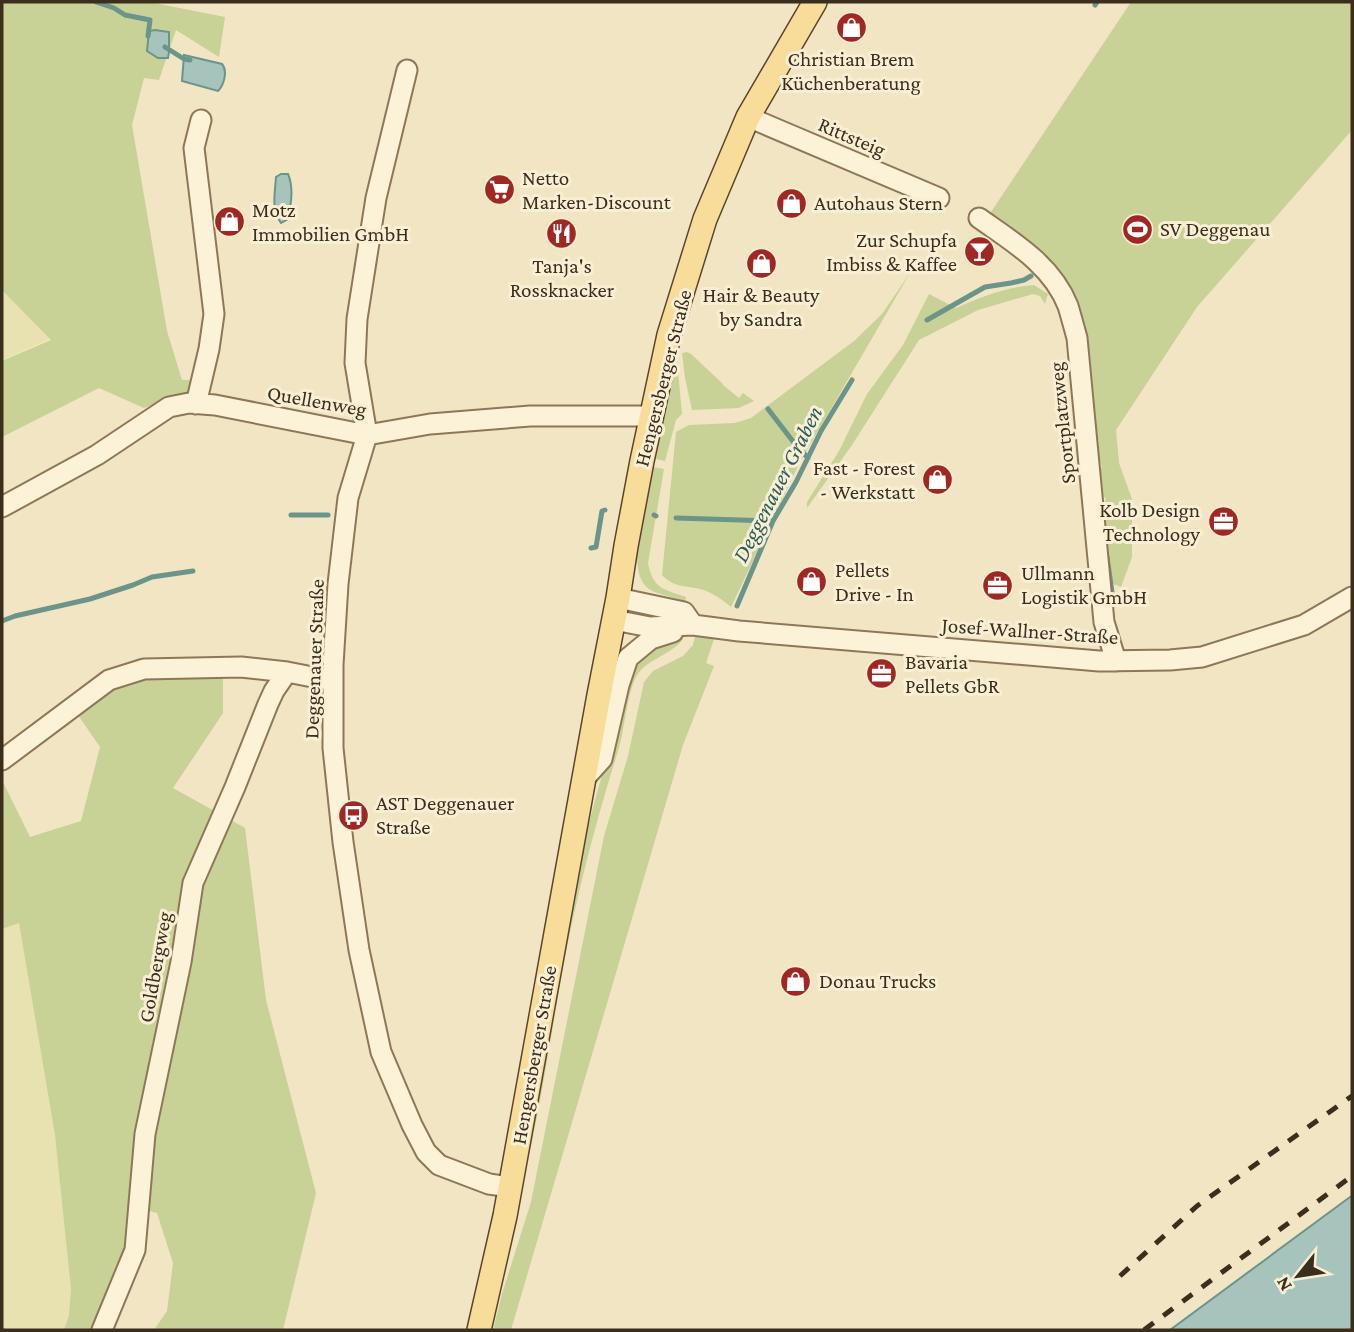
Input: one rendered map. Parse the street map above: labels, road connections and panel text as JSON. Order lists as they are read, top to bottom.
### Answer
{
  "streets": {
    "main road": ["Hengersberger Straße"],
    "street": [
      "Rittsteig",
      "Quellenweg",
      "Sportplatzweg",
      "Josef-Wallner-Straße",
      "Deggenauer Straße",
      "Goldbergweg"
    ]
  },
  "crossings": [
    ["Rittsteig", "Hengersberger Straße"],
    ["Hengersberger Straße", "Quellenweg"],
    ["Hengersberger Straße", "Josef-Wallner-Straße"],
    ["Hengersberger Straße", "Deggenauer Straße"],
    ["Quellenweg", "Deggenauer Straße"],
    ["Sportplatzweg", "Josef-Wallner-Straße"]
  ],
  "water": ["Deggenauer Graben"],
  "places": {
    "shop": [
      "Christian Brem Küchenberatung",
      "Autohaus Stern",
      "Motz Immobilien GmbH",
      "Hair & Beauty by Sandra",
      "Fast - Forest - Werkstatt",
      "Pellets Drive - In",
      "Donau Trucks"
    ],
    "supermarket": ["Netto Marken-Discount"],
    "sports": ["SV Deggenau"],
    "restaurant": ["Tanja's Rossknacker"],
    "bar": ["Zur Schupfa Imbiss & Kaffee"],
    "office": ["Kolb Design Technology", "Ullmann Logistik GmbH", "Bavaria Pellets GbR"],
    "bus stop": ["AST Deggenauer Straße"]
  },
  "north": "bottom left"
}
